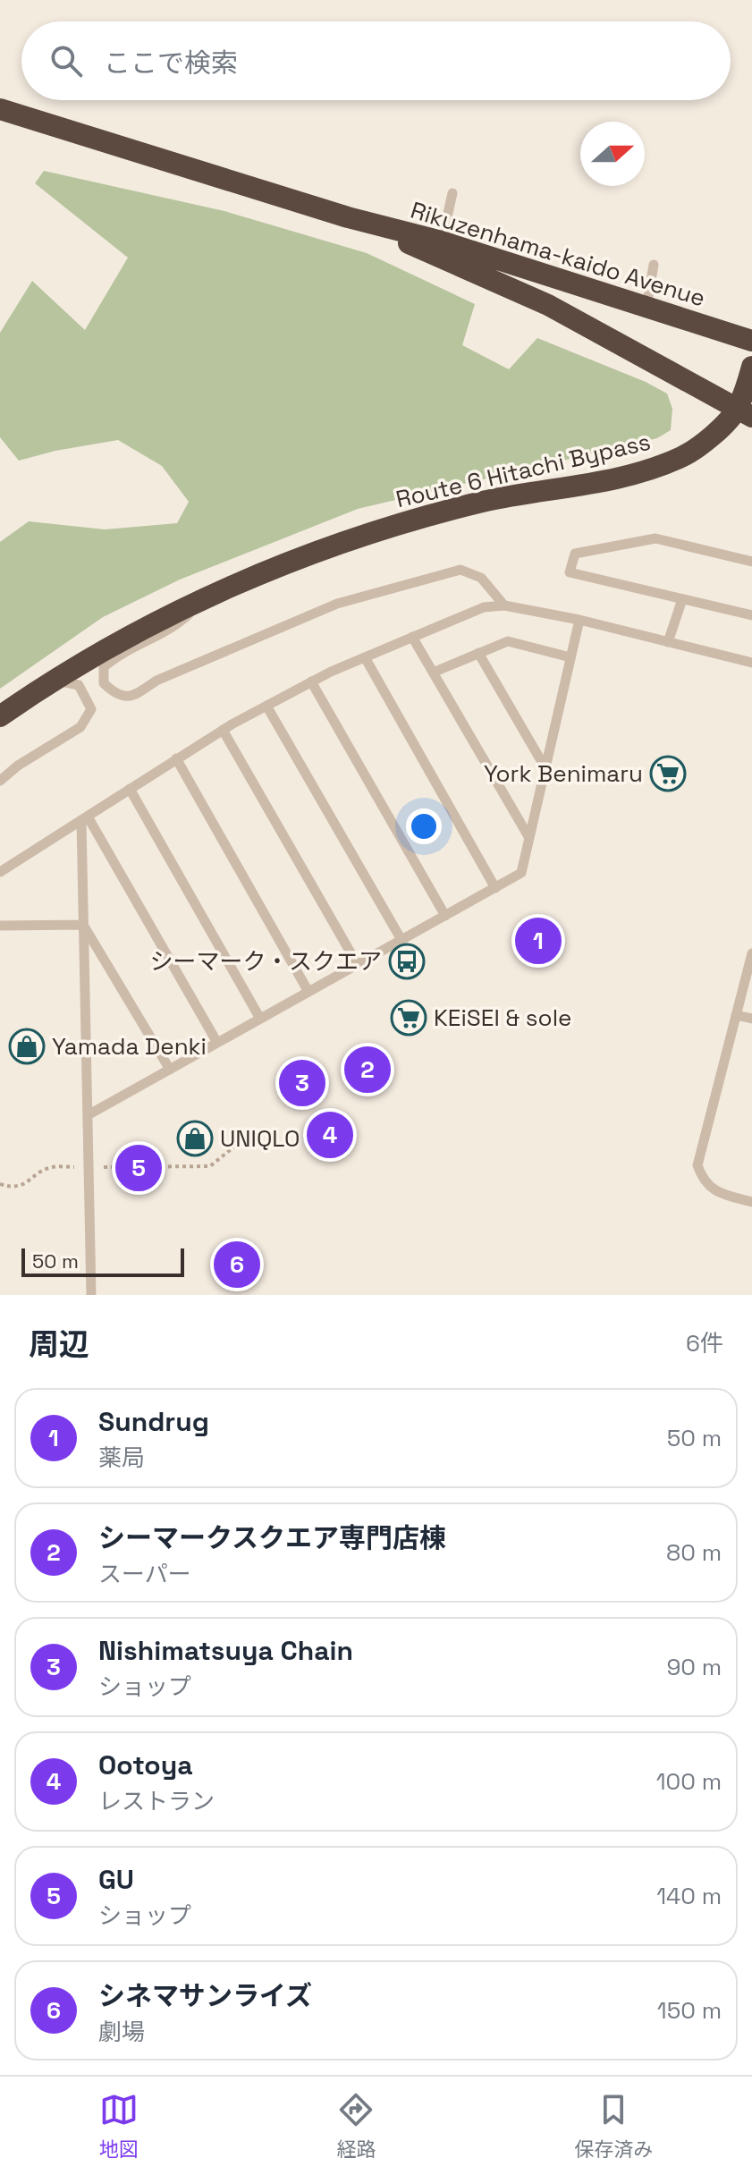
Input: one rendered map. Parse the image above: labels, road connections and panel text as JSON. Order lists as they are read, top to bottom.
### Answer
{
  "streets": {
    "highway": ["Rikuzenhama-kaido Avenue", "Route 6 Hitachi Bypass"]
  },
  "crossings": [
    ["Rikuzenhama-kaido Avenue", "Route 6 Hitachi Bypass"]
  ],
  "places": {
    "supermarket": ["York Benimaru", "KEiSEI & sole"],
    "bus stop": ["シーマーク・スクエア"],
    "shop": ["Yamada Denki", "UNIQLO"]
  },
  "scale_bar": "50 m",
  "north": "right",
  "page": {
    "search": "ここで検索",
    "pins": [
      "1",
      "2",
      "3",
      "4",
      "5",
      "6"
    ],
    "scale": "50 m",
    "heading": ["周辺", "6件"],
    "list": [
      {
        "mark": "1",
        "name": "Sundrug",
        "note": "薬局",
        "value": "50 m"
      },
      {
        "mark": "2",
        "name": "シーマークスクエア専門店棟",
        "note": "スーパー",
        "value": "80 m"
      },
      {
        "mark": "3",
        "name": "Nishimatsuya Chain",
        "note": "ショップ",
        "value": "90 m"
      },
      {
        "mark": "4",
        "name": "Ootoya",
        "note": "レストラン",
        "value": "100 m"
      },
      {
        "mark": "5",
        "name": "GU",
        "note": "ショップ",
        "value": "140 m"
      },
      {
        "mark": "6",
        "name": "シネマサンライズ",
        "note": "劇場",
        "value": "150 m"
      }
    ],
    "nav": ["地図", "経路", "保存済み"]
  }
}
